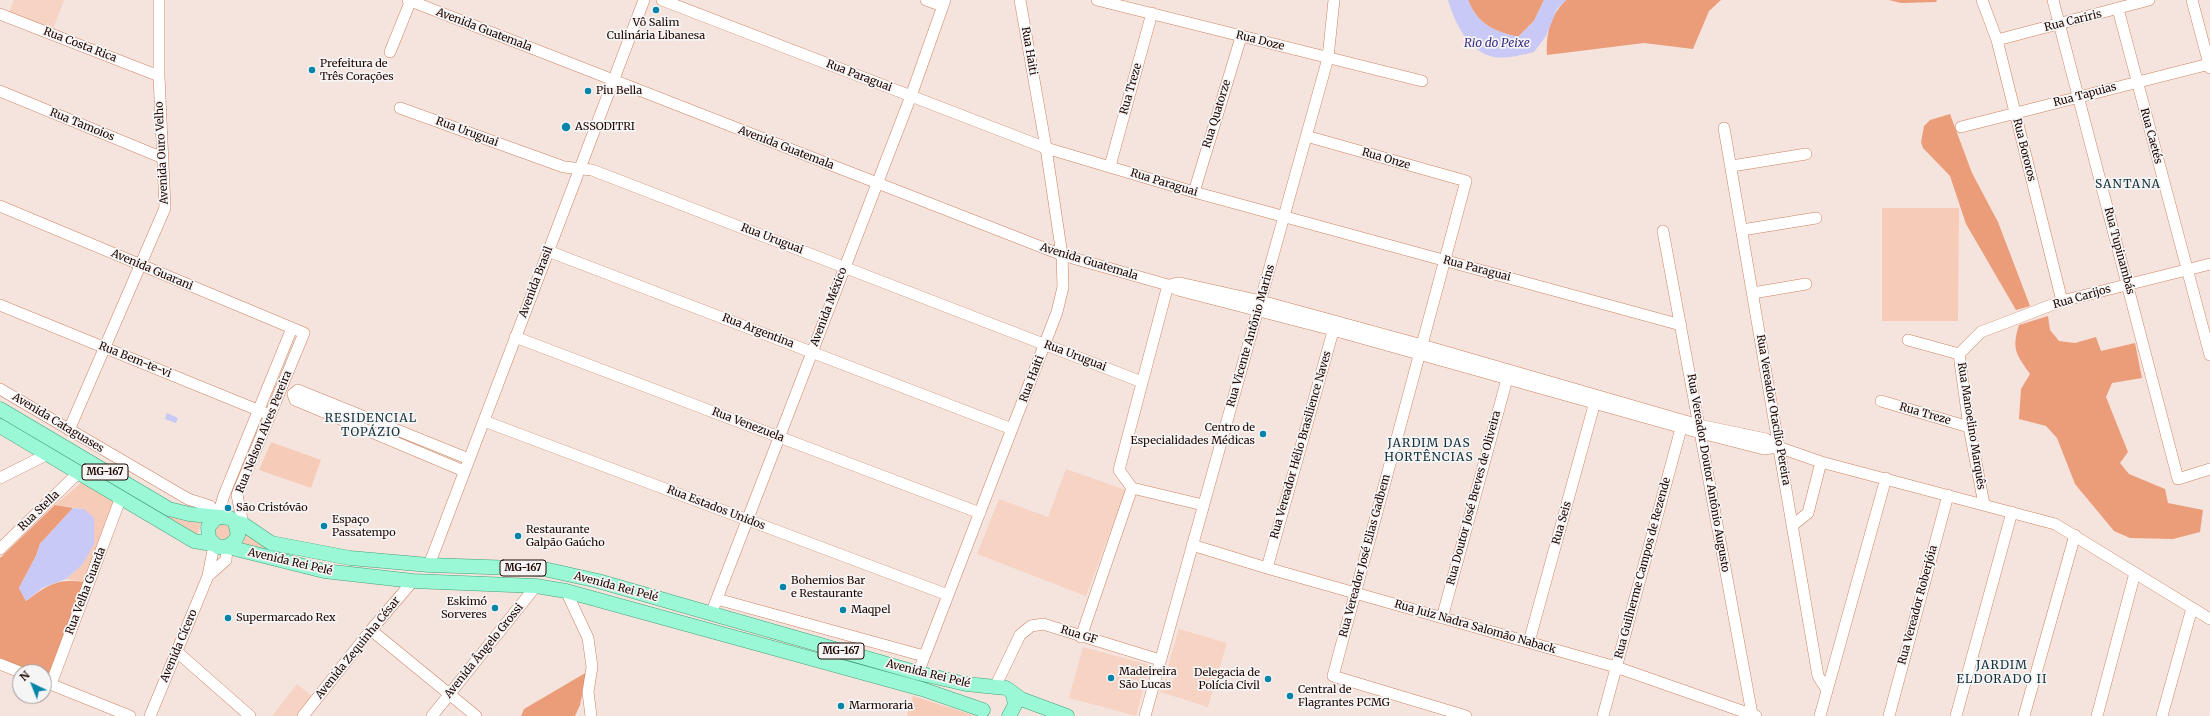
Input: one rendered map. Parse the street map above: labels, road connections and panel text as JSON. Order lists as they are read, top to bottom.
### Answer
{
  "streets": {
    "main road": ["MG-167", "Avenida Rei Pelé"],
    "street": [
      "Rua Cariris",
      "Avenida Guatemala",
      "Rua Doze",
      "Rua Costa Rica",
      "Rua Haiti",
      "Rua Paraguai",
      "Rua Treze",
      "Rua Tapuias",
      "Rua Quatorze",
      "Rua Tamoios",
      "Rua Uruguai",
      "Rua Caetés",
      "Rua Bororos",
      "Avenida Ouro Velho",
      "Rua Onze",
      "Rua Tupinambás",
      "Avenida Guarani",
      "Avenida Brasil",
      "Rua Carijos",
      "Avenida México",
      "Rua Argentina",
      "Rua Vicente Antônio Marins",
      "Rua Bem-te-vi",
      "Rua Vereador Otacílio Pereira",
      "Avenida Cataguases",
      "Rua Venezuela",
      "Rua Manoelino Marquês",
      "Rua Nelson Alves Pereira",
      "Rua Vereador Hélio Brasilience Naves",
      "Rua Vereador Doutor Antônio Augusto",
      "Rua Doutor José Breves de Oliveira",
      "Rua Estados Unidos",
      "Rua Stella",
      "Rua Seis",
      "Rua Vereador José Elias Gadbem",
      "Rua Guilherme Campos de Rezende",
      "Rua Velha Guarda",
      "Rua Vereador Roberjóia",
      "Rua Juiz Nadra Salomão Naback",
      "Rua GF",
      "Avenida Cícero",
      "Avenida Zequinha César",
      "Avenida Ângelo Grossi"
    ]
  },
  "crossings": [
    ["Rua Cariris", "Rua Caetés"],
    ["Rua Cariris", "Rua Bororos"],
    ["Rua Cariris", "Rua Tupinambás"],
    ["Avenida Guatemala", "Rua Haiti"],
    ["Avenida Guatemala", "Avenida Brasil"],
    ["Avenida Guatemala", "Avenida México"],
    ["Avenida Guatemala", "Rua Vicente Antônio Marins"],
    ["Avenida Guatemala", "Rua Vereador Hélio Brasilience Naves"],
    ["Avenida Guatemala", "Rua Vereador José Elias Gadbem"],
    ["Rua Doze", "Rua Treze"],
    ["Rua Doze", "Rua Quatorze"],
    ["Rua Doze", "Rua Vicente Antônio Marins"],
    ["Rua Costa Rica", "Avenida Ouro Velho"],
    ["Rua Haiti", "Rua Paraguai"],
    ["Rua Haiti", "Rua Uruguai"],
    ["Rua Haiti", "Rua Argentina"],
    ["Rua Haiti", "Rua Venezuela"],
    ["Rua Haiti", "Rua Estados Unidos"],
    ["Rua Haiti", "Avenida Rei Pelé"],
    ["Rua Paraguai", "Rua Treze"],
    ["Rua Paraguai", "Rua Quatorze"],
    ["Rua Paraguai", "Avenida México"],
    ["Rua Paraguai", "Rua Vicente Antônio Marins"],
    ["Rua Paraguai", "Rua Vereador Doutor Antônio Augusto"],
    ["Rua Paraguai", "Rua Vereador José Elias Gadbem"],
    ["Rua Treze", "Rua Manoelino Marquês"],
    ["Rua Tapuias", "Rua Caetés"],
    ["Rua Tapuias", "Rua Bororos"],
    ["Rua Tapuias", "Rua Tupinambás"],
    ["Rua Tamoios", "Avenida Ouro Velho"],
    ["Rua Uruguai", "Avenida Brasil"],
    ["Rua Uruguai", "Avenida México"],
    ["Rua Caetés", "Rua Carijos"],
    ["Rua Bororos", "Rua Carijos"],
    ["Avenida Ouro Velho", "Avenida Guarani"],
    ["Avenida Ouro Velho", "Rua Bem-te-vi"],
    ["Avenida Ouro Velho", "Avenida Cataguases"],
    ["Rua Onze", "Rua Vicente Antônio Marins"],
    ["Rua Onze", "Rua Vereador José Elias Gadbem"],
    ["Rua Tupinambás", "Rua Carijos"],
    ["Avenida Guarani", "Rua Nelson Alves Pereira"],
    ["Avenida Brasil", "Rua Argentina"],
    ["Avenida Brasil", "Rua Venezuela"],
    ["Avenida Brasil", "Rua Estados Unidos"],
    ["Avenida Brasil", "Avenida Rei Pelé"],
    ["Rua Carijos", "Rua Manoelino Marquês"],
    ["Avenida México", "Rua Argentina"],
    ["Avenida México", "Rua Venezuela"],
    ["Avenida México", "Rua Estados Unidos"],
    ["Avenida México", "Avenida Rei Pelé"],
    ["Rua Vicente Antônio Marins", "Rua Juiz Nadra Salomão Naback"],
    ["Rua Vicente Antônio Marins", "Rua GF"],
    ["Rua Bem-te-vi", "Rua Nelson Alves Pereira"],
    ["Avenida Cataguases", "Rua Nelson Alves Pereira"],
    ["Avenida Cataguases", "Avenida Rei Pelé"],
    ["Avenida Cataguases", "Avenida Cícero"],
    ["Rua Nelson Alves Pereira", "Avenida Rei Pelé"],
    ["Rua Nelson Alves Pereira", "Avenida Cícero"],
    ["Rua Vereador Hélio Brasilience Naves", "Rua Juiz Nadra Salomão Naback"],
    ["Rua Vereador Doutor Antônio Augusto", "Rua Juiz Nadra Salomão Naback"],
    ["Rua Doutor José Breves de Oliveira", "Rua Juiz Nadra Salomão Naback"],
    ["Rua Stella", "Avenida Rei Pelé"],
    ["Rua Seis", "Rua Juiz Nadra Salomão Naback"],
    ["Rua Vereador José Elias Gadbem", "Rua Juiz Nadra Salomão Naback"],
    ["Avenida Rei Pelé", "Rua Velha Guarda"],
    ["Avenida Rei Pelé", "Rua GF"],
    ["Avenida Rei Pelé", "Avenida Cícero"],
    ["Avenida Rei Pelé", "Avenida Zequinha César"],
    ["Avenida Rei Pelé", "Avenida Ângelo Grossi"],
    ["Rua Guilherme Campos de Rezende", "Rua Juiz Nadra Salomão Naback"]
  ],
  "districts": [
    "SANTANA",
    "RESIDENCIAL TOPÁZIO",
    "JARDIM DAS HORTÊNCIAS",
    "JARDIM ELDORADO II"
  ],
  "water": ["Rio do Peixe"],
  "places": [
    "Vô Salim Culinária Libanesa",
    "Prefeitura de Três Corações",
    "Piu Bella",
    "ASSODITRI",
    "Centro de Especialidades Médicas",
    "São Cristóvão",
    "Espaço Passatempo",
    "Restaurante Galpão Gaúcho",
    "Bohemios Bar e Restaurante",
    "Eskimó Sorveres",
    "Maqpel",
    "Supermarcado Rex",
    "Madeireira São Lucas",
    "Delegacia de Polícia Civil",
    "Central de Flagrantes PCMG",
    "Marmoraria"
  ],
  "north": "top left"
}
